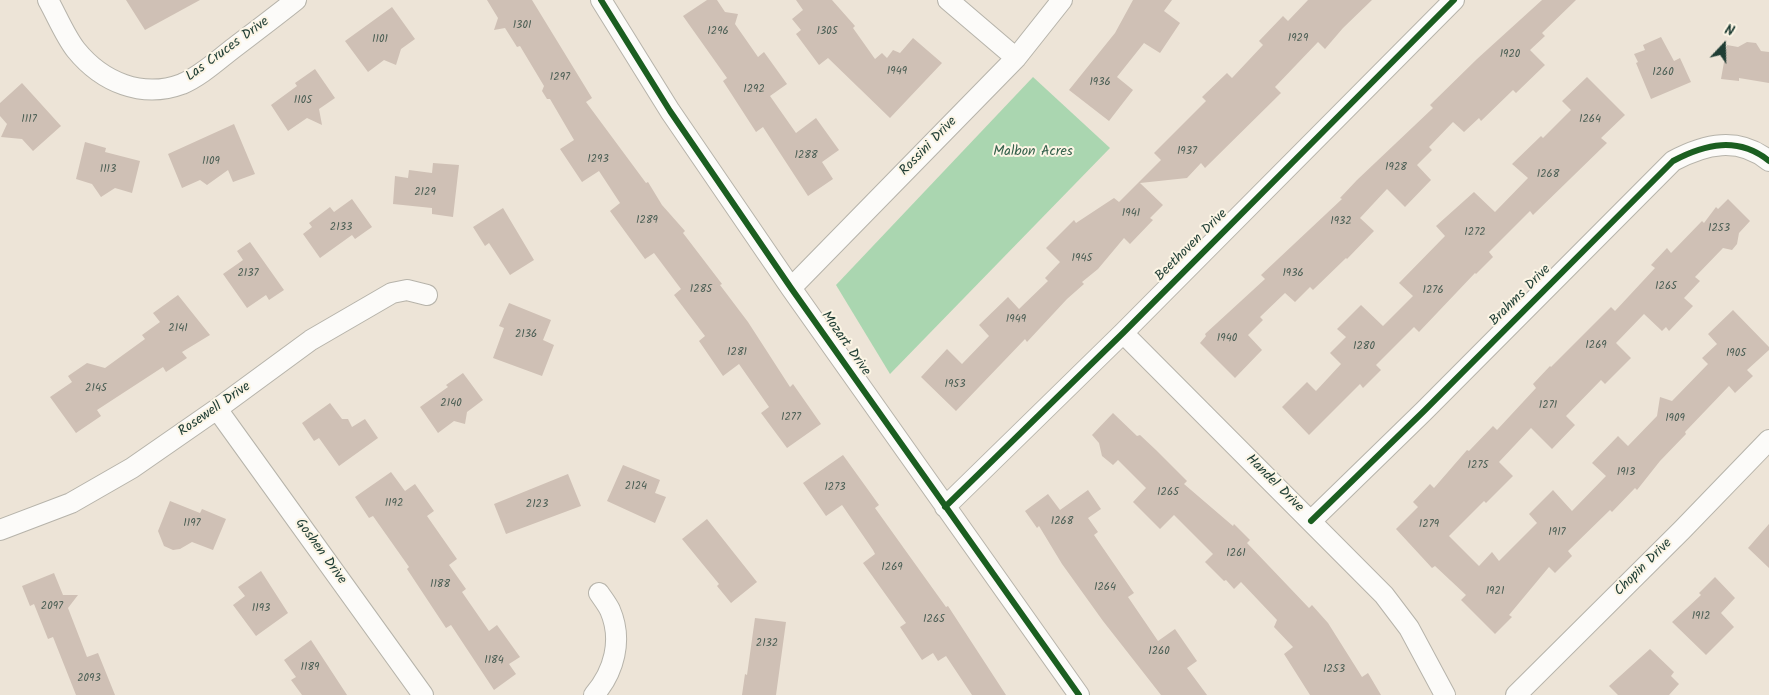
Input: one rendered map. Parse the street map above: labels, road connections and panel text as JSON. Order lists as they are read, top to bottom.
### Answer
{
  "streets": {
    "street": [
      "Las Cruces Drive",
      "Rossini Drive",
      "Beethoven Drive",
      "Brahms Drive",
      "Mozart Drive",
      "Rosewell Drive",
      "Handel Drive",
      "Goshen Drive",
      "Chopin Drive"
    ]
  },
  "crossings": [
    ["Rossini Drive", "Mozart Drive"],
    ["Beethoven Drive", "Mozart Drive"],
    ["Beethoven Drive", "Handel Drive"],
    ["Brahms Drive", "Handel Drive"],
    ["Rosewell Drive", "Goshen Drive"]
  ],
  "parks": ["Malbon Acres"],
  "house_numbers": [
    "1301",
    "1296",
    "1305",
    "1929",
    "1101",
    "1920",
    "1949",
    "1260",
    "1297",
    "1936",
    "1292",
    "1105",
    "1117",
    "1264",
    "1937",
    "1288",
    "1293",
    "1109",
    "1928",
    "1113",
    "1268",
    "2129",
    "1941",
    "1289",
    "1932",
    "2133",
    "1253",
    "1272",
    "1945",
    "2137",
    "1936",
    "1265",
    "1285",
    "1276",
    "1949",
    "2141",
    "2136",
    "1940",
    "1269",
    "1280",
    "1281",
    "1905",
    "1953",
    "2145",
    "2140",
    "1271",
    "1277",
    "1909",
    "1275",
    "1913",
    "2124",
    "1273",
    "1265",
    "1192",
    "2123",
    "1268",
    "1197",
    "1279",
    "1917",
    "1261",
    "1269",
    "1188",
    "1264",
    "1921",
    "2097",
    "1193",
    "1912",
    "1265",
    "2132",
    "1260",
    "1184",
    "1189",
    "1253",
    "2093"
  ],
  "north": "top"
}
